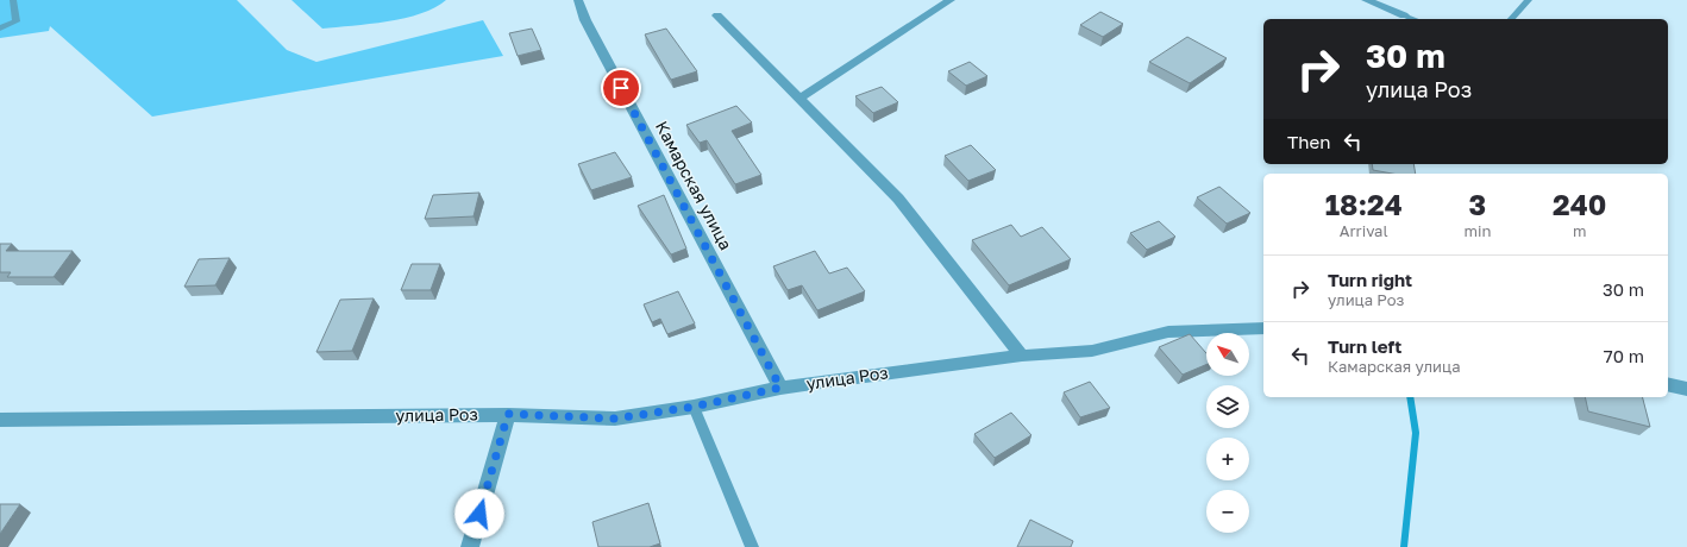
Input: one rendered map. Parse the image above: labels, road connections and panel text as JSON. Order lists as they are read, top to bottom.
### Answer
{
  "streets": {
    "street": ["Камарская улица", "улица Роз"]
  },
  "crossings": [
    ["Камарская улица", "улица Роз"]
  ],
  "north": "top left",
  "page": {
    "turn": ["30 m", "улица Роз"],
    "then": "Then",
    "eta": [
      "18:24",
      "Arrival",
      "3",
      "min",
      "240",
      "m"
    ],
    "list": [
      {
        "name": "Turn right",
        "note": "улица Роз",
        "value": "30 m"
      },
      {
        "name": "Turn left",
        "note": "Камарская улица",
        "value": "70 m"
      }
    ],
    "map_buttons": ["+", "−"]
  }
}
